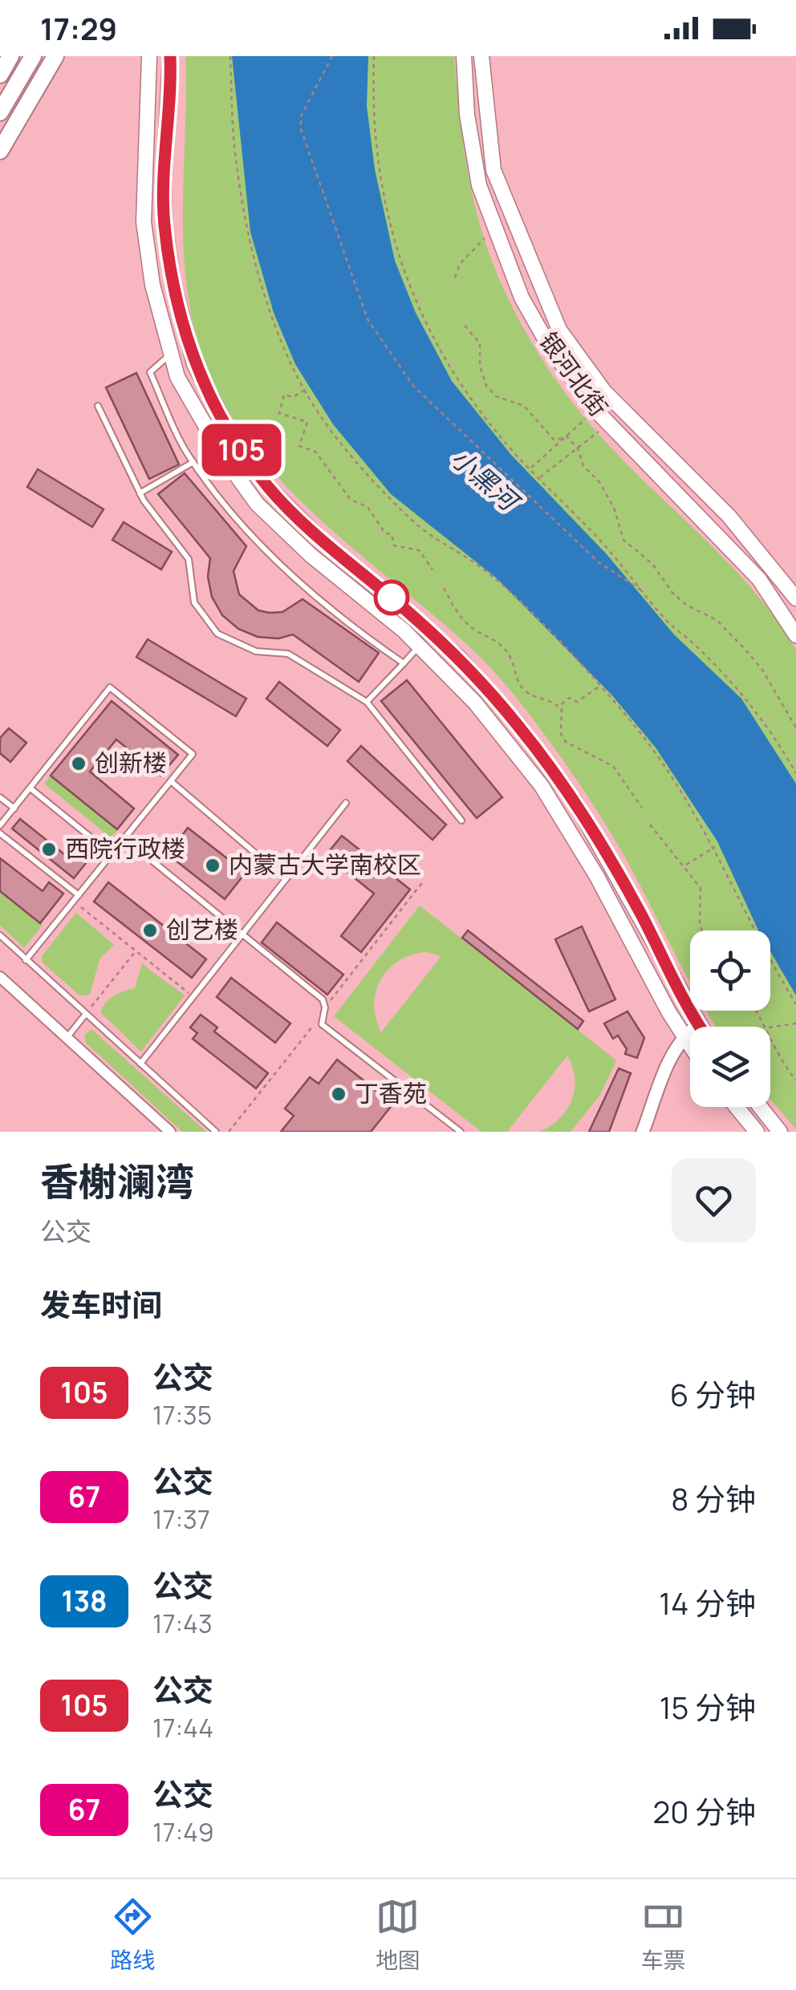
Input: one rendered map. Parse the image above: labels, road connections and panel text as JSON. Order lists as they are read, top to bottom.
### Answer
{
  "streets": {
    "main road": ["银河北街"]
  },
  "water": ["小黑河"],
  "places": [
    "创新楼",
    "西院行政楼",
    "内蒙古大学南校区",
    "创艺楼",
    "丁香苑"
  ],
  "lines": ["bus line 105"],
  "page": {
    "status": "17:29",
    "on_map": "105",
    "heading": [
      ["香榭澜湾", "公交"],
      "发车时间"
    ],
    "list": [
      {
        "mark": "105",
        "name": "公交",
        "note": "17:35",
        "value": "6 分钟"
      },
      {
        "mark": "67",
        "name": "公交",
        "note": "17:37",
        "value": "8 分钟"
      },
      {
        "mark": "138",
        "name": "公交",
        "note": "17:43",
        "value": "14 分钟"
      },
      {
        "mark": "105",
        "name": "公交",
        "note": "17:44",
        "value": "15 分钟"
      },
      {
        "mark": "67",
        "name": "公交",
        "note": "17:49",
        "value": "20 分钟"
      }
    ],
    "tabs": ["路线", "地图", "车票"]
  }
}
